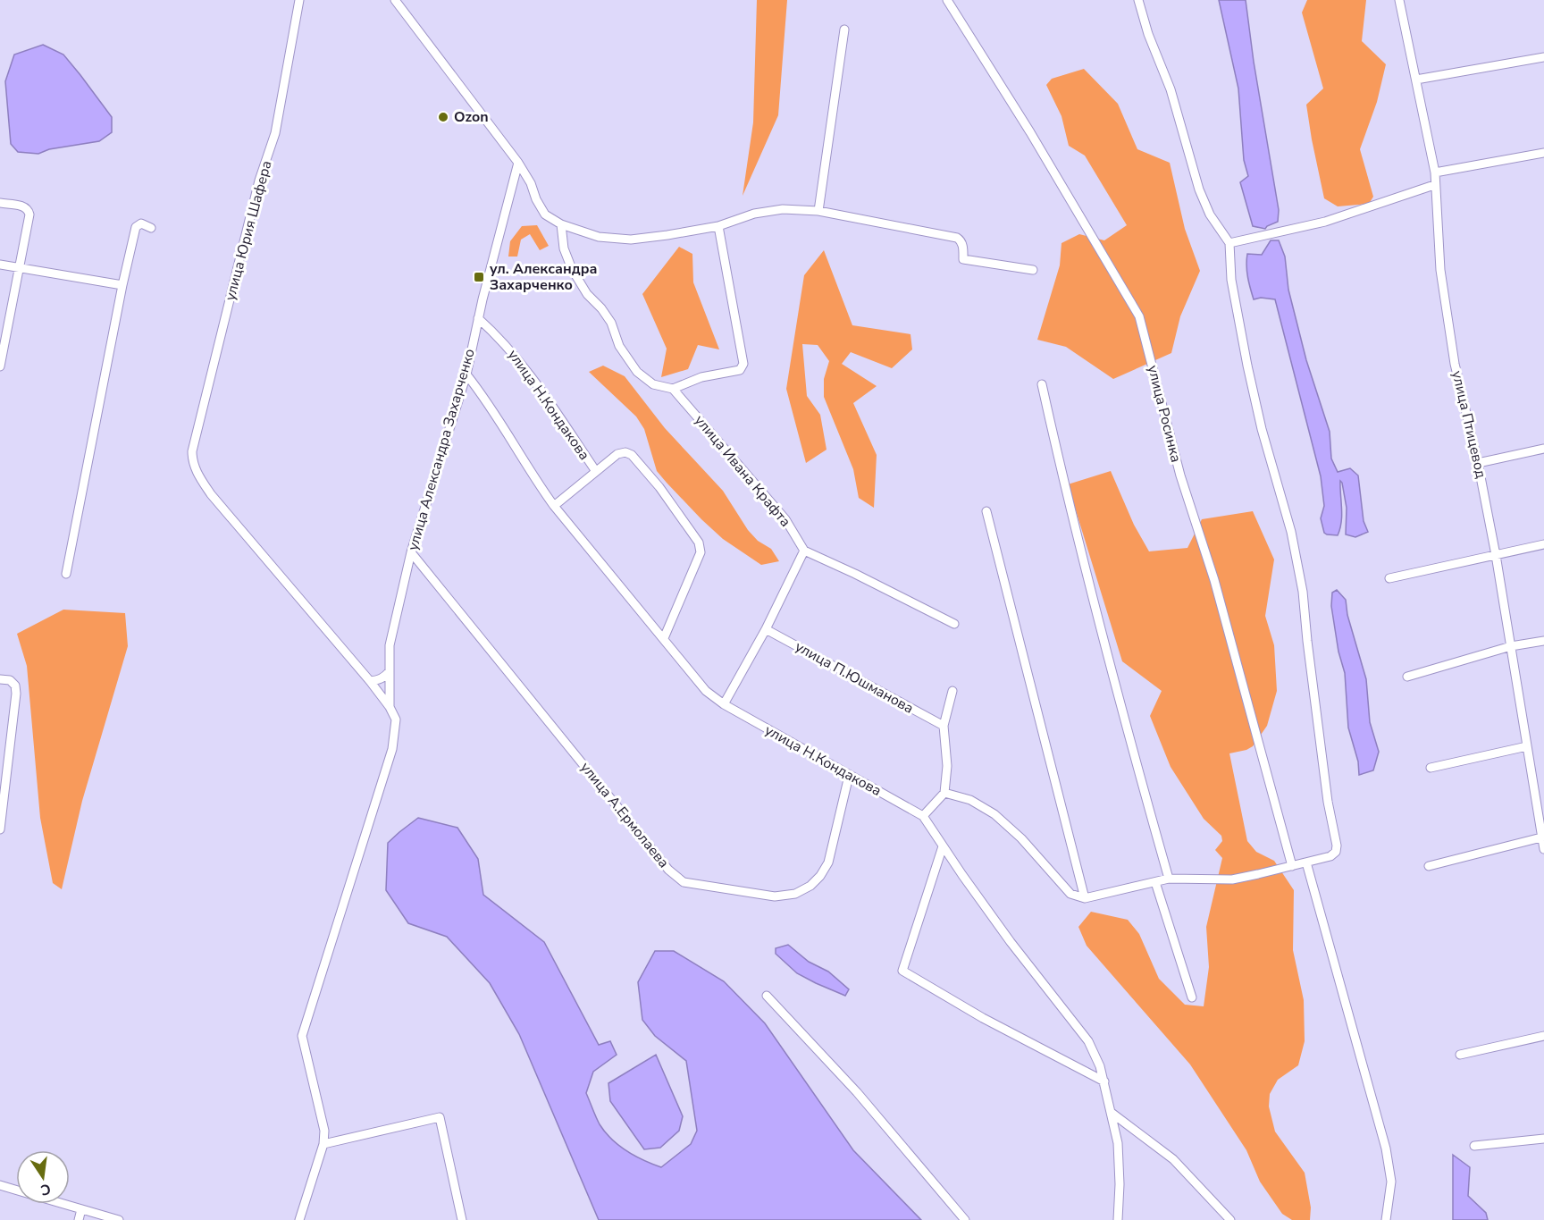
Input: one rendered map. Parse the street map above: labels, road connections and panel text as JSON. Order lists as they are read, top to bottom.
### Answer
{
  "streets": {
    "street": [
      "улица Юрия Шафера",
      "улица Н.Кондакова",
      "улица Росинка",
      "улица Птицевод",
      "улица Александра Захарченко",
      "улица Ивана Крафта",
      "улица П.Юшманова",
      "улица А.Ермолаева"
    ]
  },
  "crossings": [
    ["улица Н.Кондакова", "улица Александра Захарченко"],
    ["улица Н.Кондакова", "улица А.Ермолаева"],
    ["улица Александра Захарченко", "улица А.Ермолаева"]
  ],
  "places": {
    "other": ["Ozon"],
    "transit": ["ул. Александра Захарченко"]
  },
  "north": "bottom"
}
